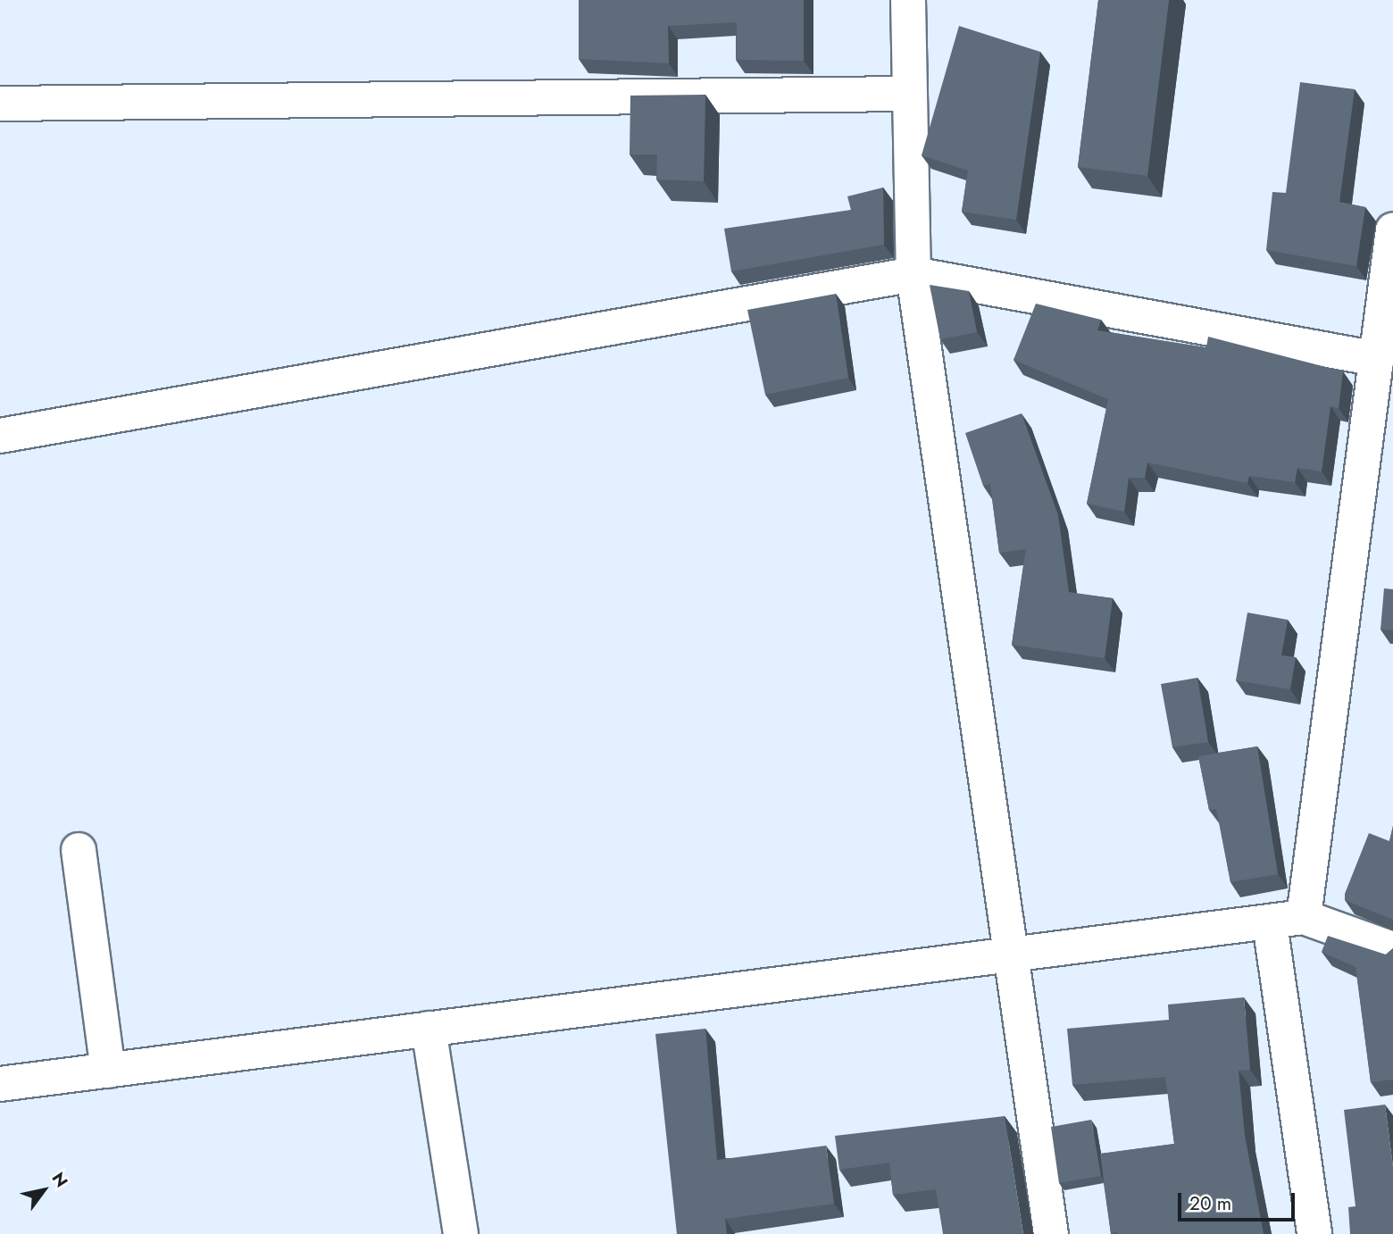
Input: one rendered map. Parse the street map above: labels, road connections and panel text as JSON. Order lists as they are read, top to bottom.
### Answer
{
  "scale_bar": "20 m",
  "north": "top right"
}
